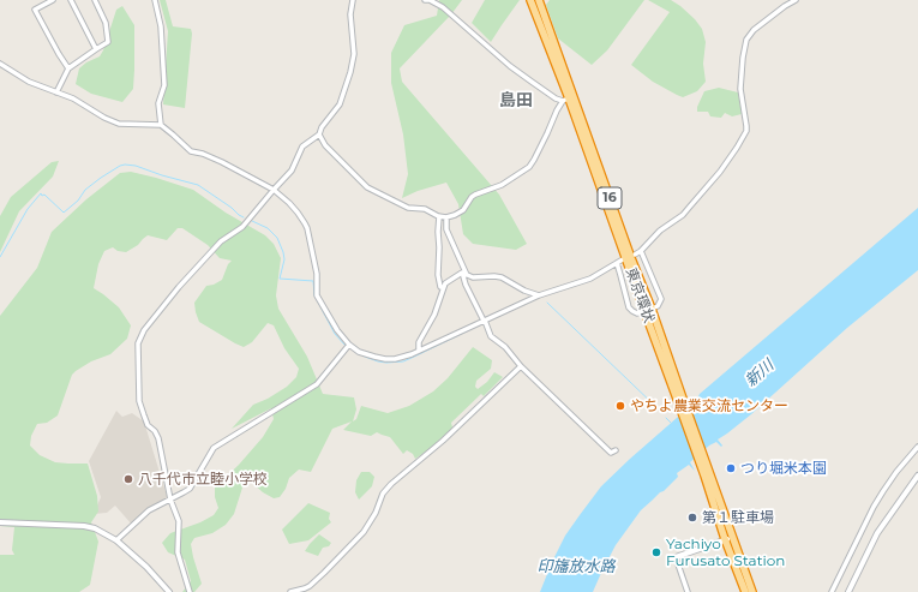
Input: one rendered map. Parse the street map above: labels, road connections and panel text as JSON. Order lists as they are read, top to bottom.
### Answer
{
  "streets": {
    "highway": ["16", "東京環状"]
  },
  "districts": ["島田"],
  "water": ["新川", "印旛放水路"],
  "places": [
    "やちよ農業交流センター",
    "つり堀米本園",
    "八千代市立睦小学校",
    "第１駐車場",
    "Yachiyo Furusato Station"
  ]
}
